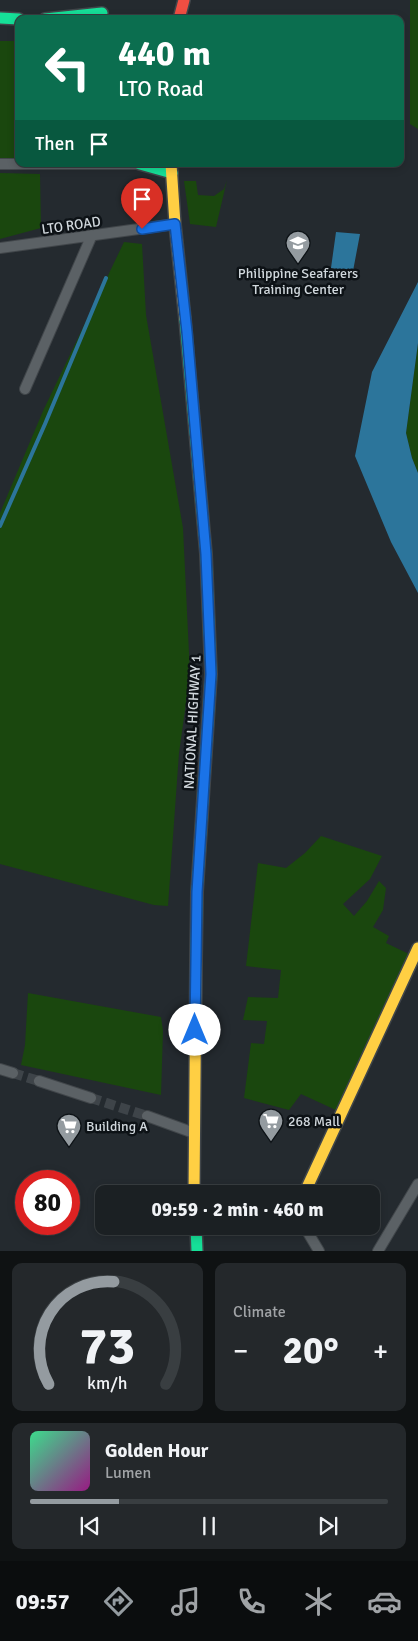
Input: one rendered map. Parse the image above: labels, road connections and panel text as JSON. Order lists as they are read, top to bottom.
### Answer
{
  "streets": {
    "main road": ["NATIONAL HIGHWAY 1"],
    "street": ["LTO ROAD"]
  },
  "crossings": [
    ["LTO ROAD", "NATIONAL HIGHWAY 1"]
  ],
  "places": {
    "school or university": ["Philippine Seafarers Training Center"],
    "supermarket": ["268 Mall", "Building A"]
  },
  "page": {
    "turn": ["440 m", "LTO Road"],
    "then": "Then",
    "limit": "80",
    "trip": "09:59 · 2 min · 460 m",
    "tile": "Climate",
    "heat": ["−", "20°", "+"],
    "song": ["Golden Hour", "Lumen"],
    "tabs": "09:57",
    "gauge": ["73", "km/h"]
  }
}
